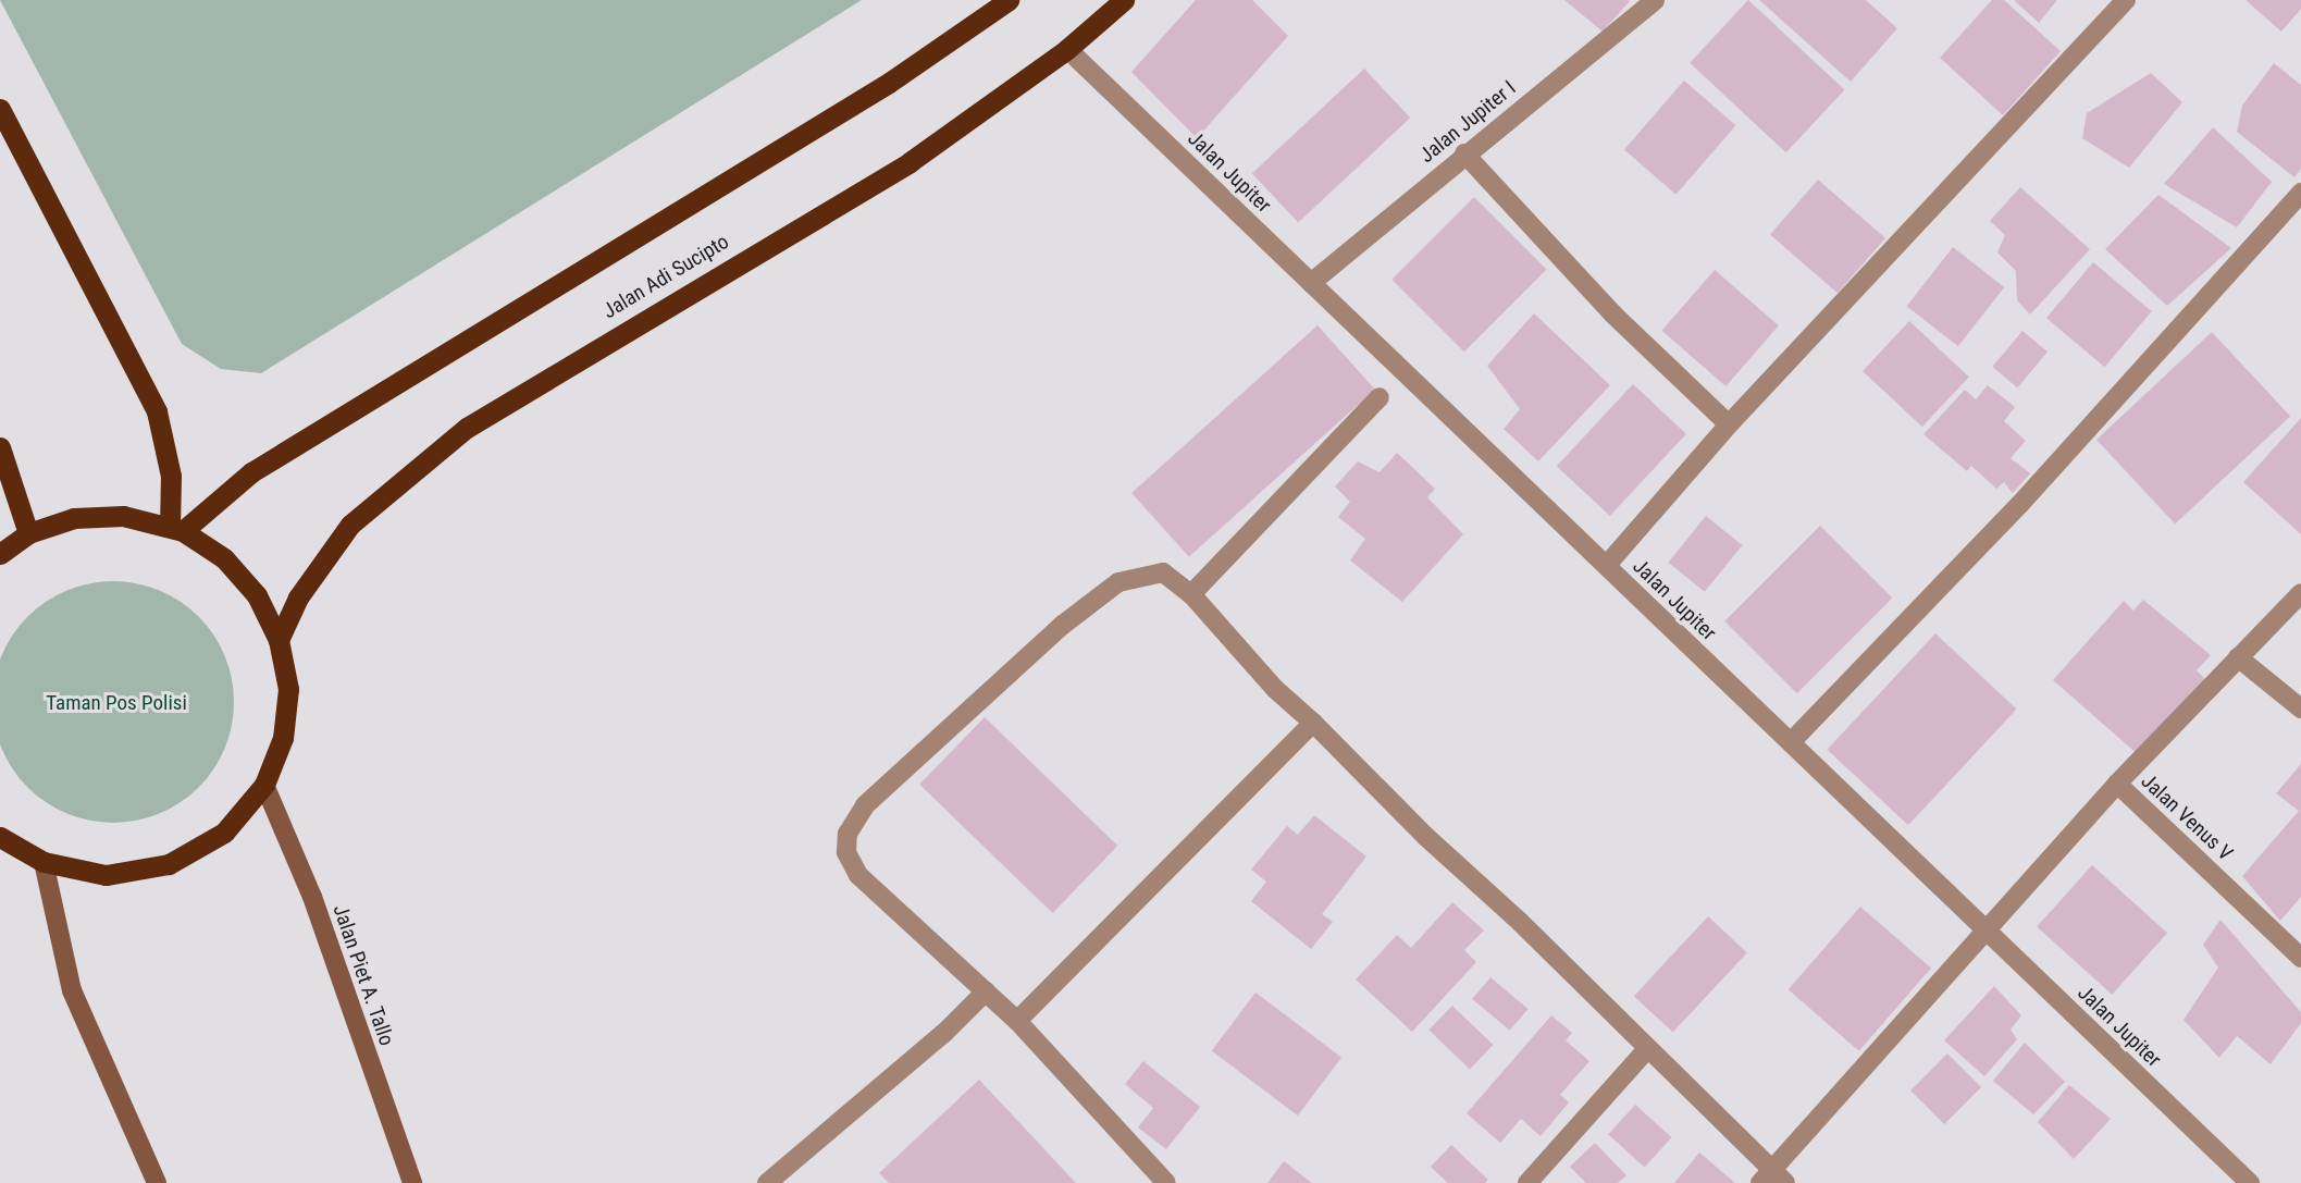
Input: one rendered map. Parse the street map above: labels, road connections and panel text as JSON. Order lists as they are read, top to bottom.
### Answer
{
  "streets": {
    "highway": ["Jalan Adi Sucipto"],
    "main road": ["Jalan Piet A. Tallo"],
    "street": ["Jalan Jupiter I", "Jalan Jupiter", "Jalan Venus V"]
  },
  "crossings": [
    ["Jalan Jupiter I", "Jalan Jupiter"],
    ["Jalan Jupiter", "Jalan Adi Sucipto"],
    ["Jalan Jupiter", "Jalan Venus V"]
  ],
  "parks": ["Taman Pos Polisi"]
}
